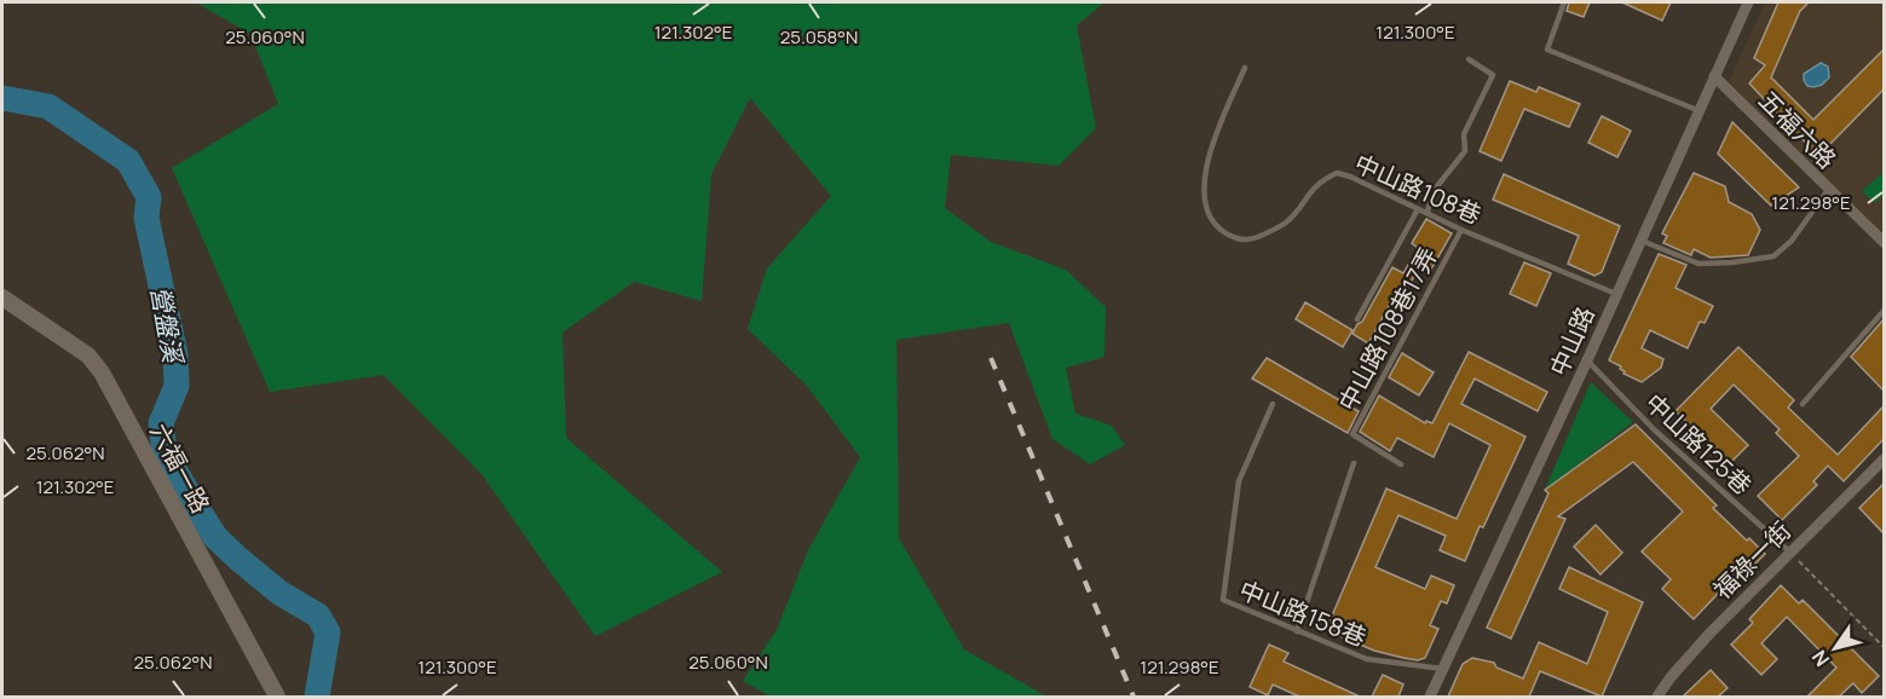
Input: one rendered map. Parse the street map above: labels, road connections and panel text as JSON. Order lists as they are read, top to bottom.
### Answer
{
  "streets": {
    "street": [
      "五福六路",
      "中山路",
      "六福一路",
      "福祿一街"
    ],
    "lane": [
      "中山路108巷",
      "中山路108巷17弄",
      "中山路125巷",
      "中山路158巷"
    ]
  },
  "crossings": [
    ["五福六路", "中山路"],
    ["中山路108巷", "中山路108巷17弄"],
    ["中山路108巷", "中山路"],
    ["中山路", "中山路125巷"],
    ["中山路", "中山路158巷"],
    ["中山路125巷", "福祿一街"]
  ],
  "water": ["營盤溪"],
  "north": "bottom left",
  "coordinates": [
    "121.302°E",
    "121.300°E",
    "25.060°N",
    "25.058°N",
    "121.298°E",
    "25.062°N"
  ]
}
